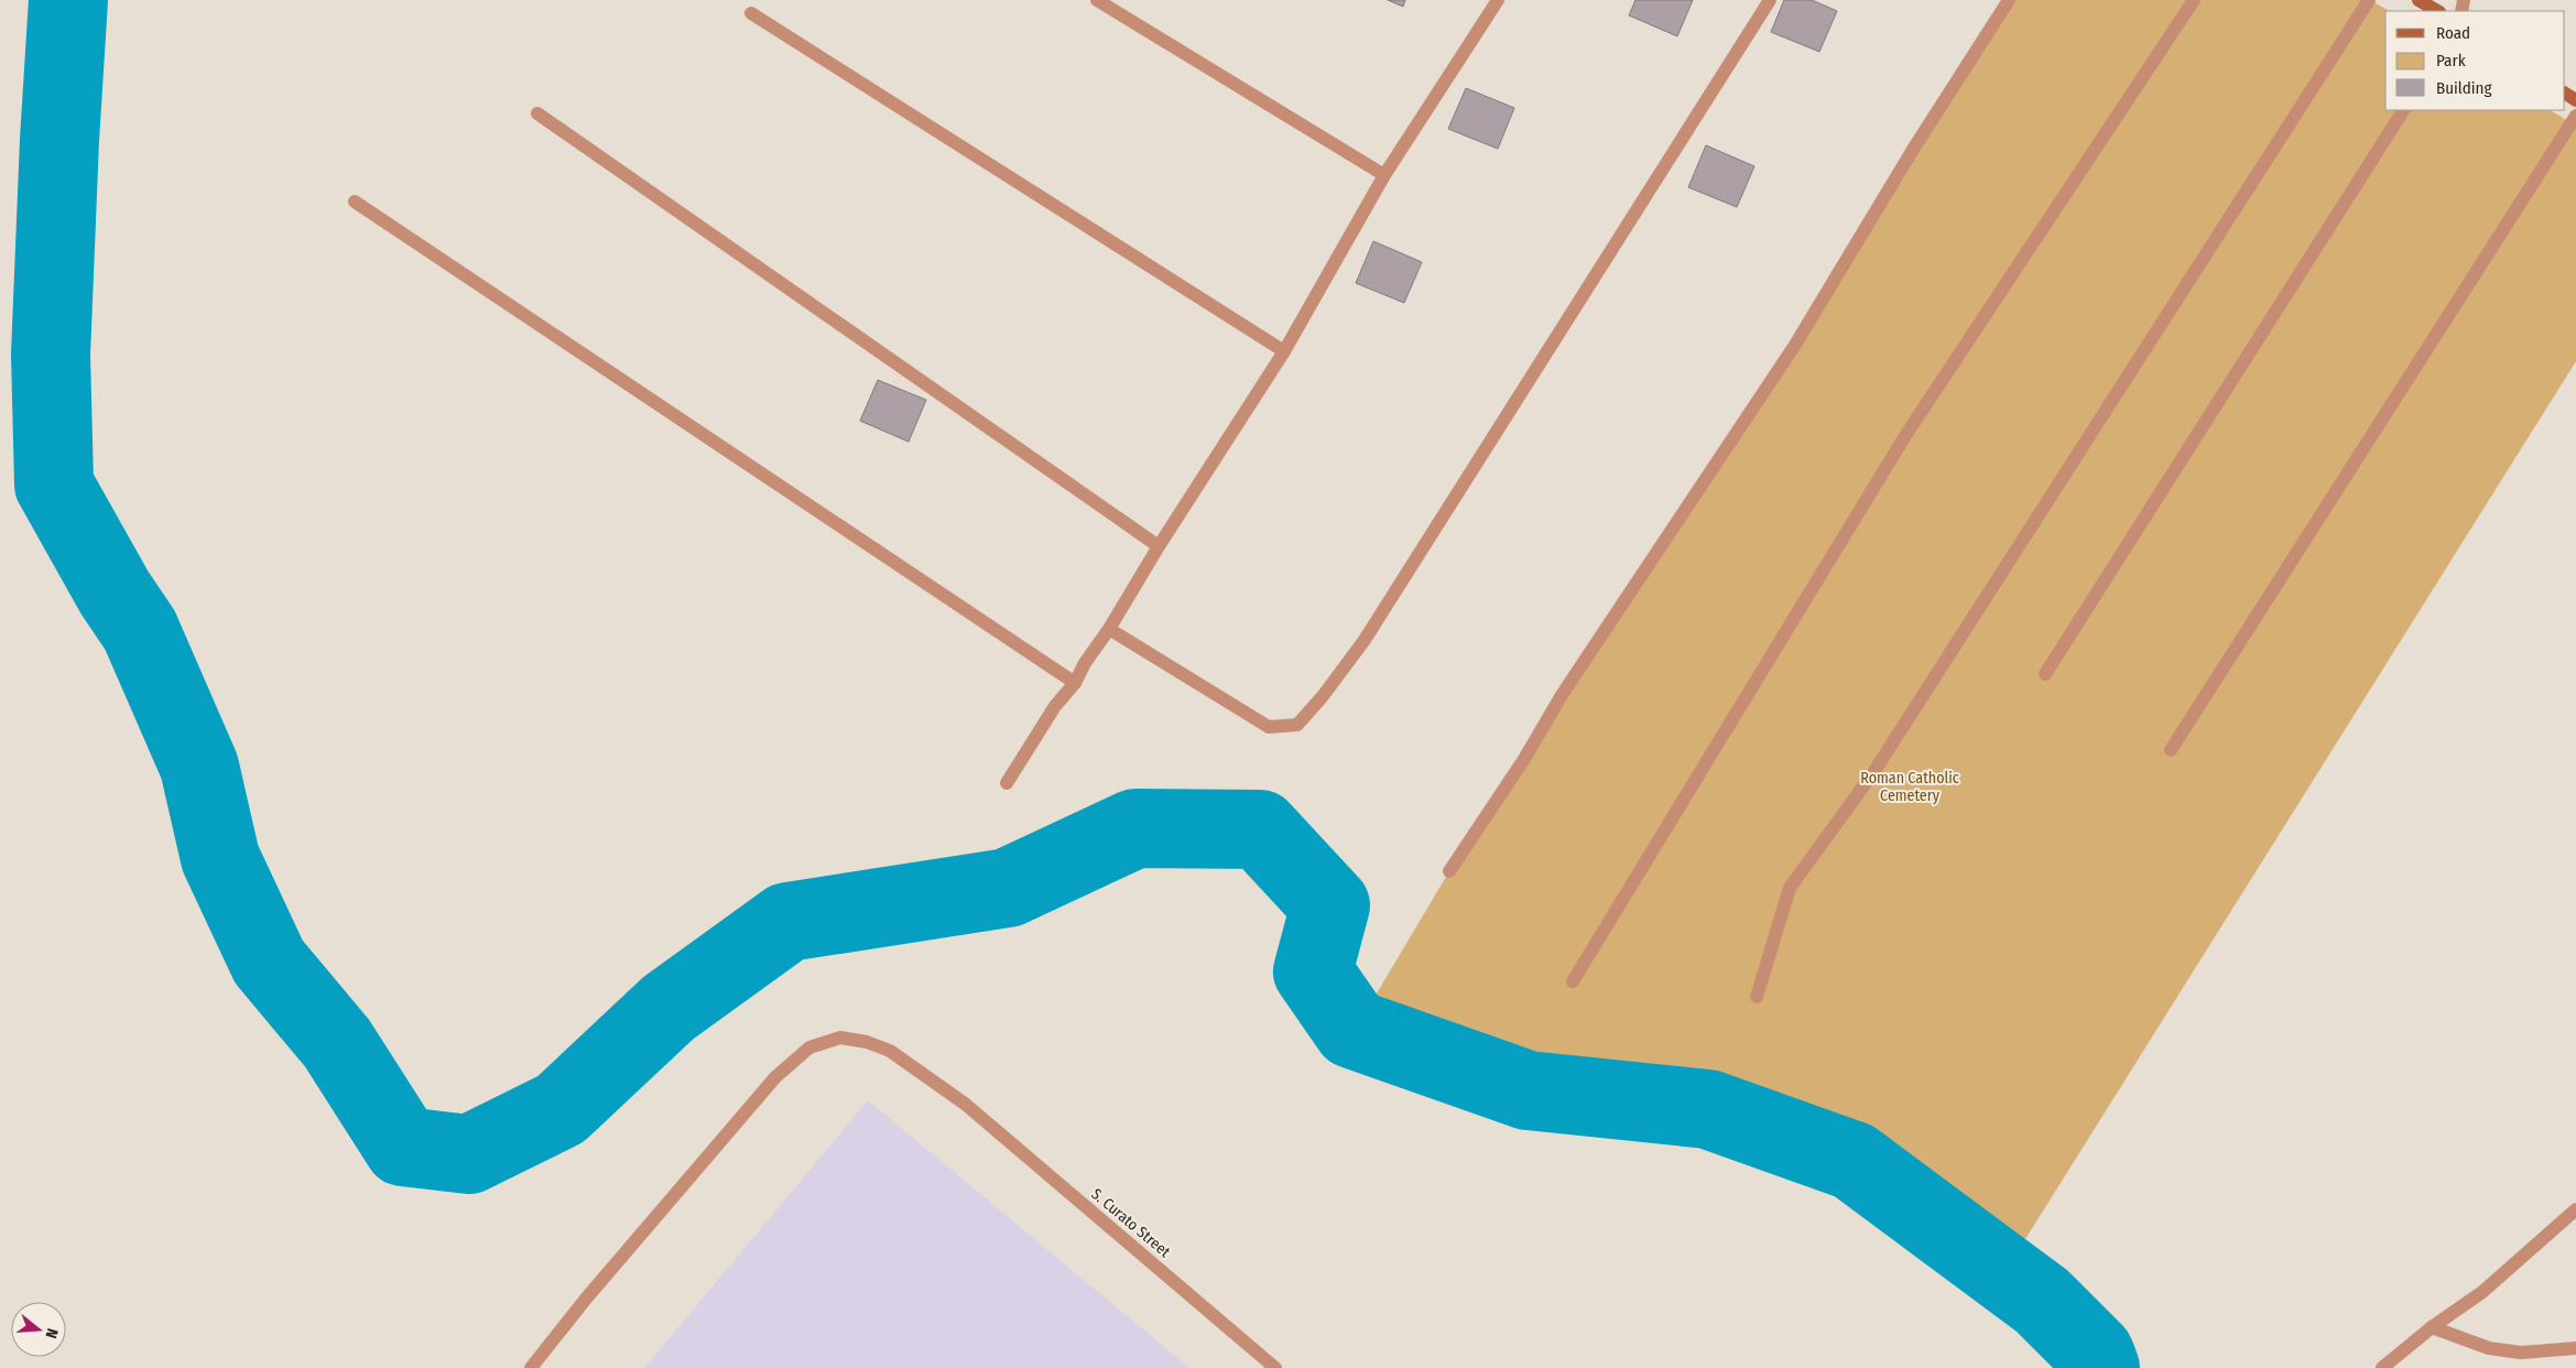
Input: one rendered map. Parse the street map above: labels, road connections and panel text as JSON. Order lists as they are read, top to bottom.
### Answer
{
  "streets": {
    "street": ["S. Curato Street"]
  },
  "parks": ["Roman Catholic Cemetery"],
  "legend": ["Road", "Park", "Building"],
  "north": "right"
}
